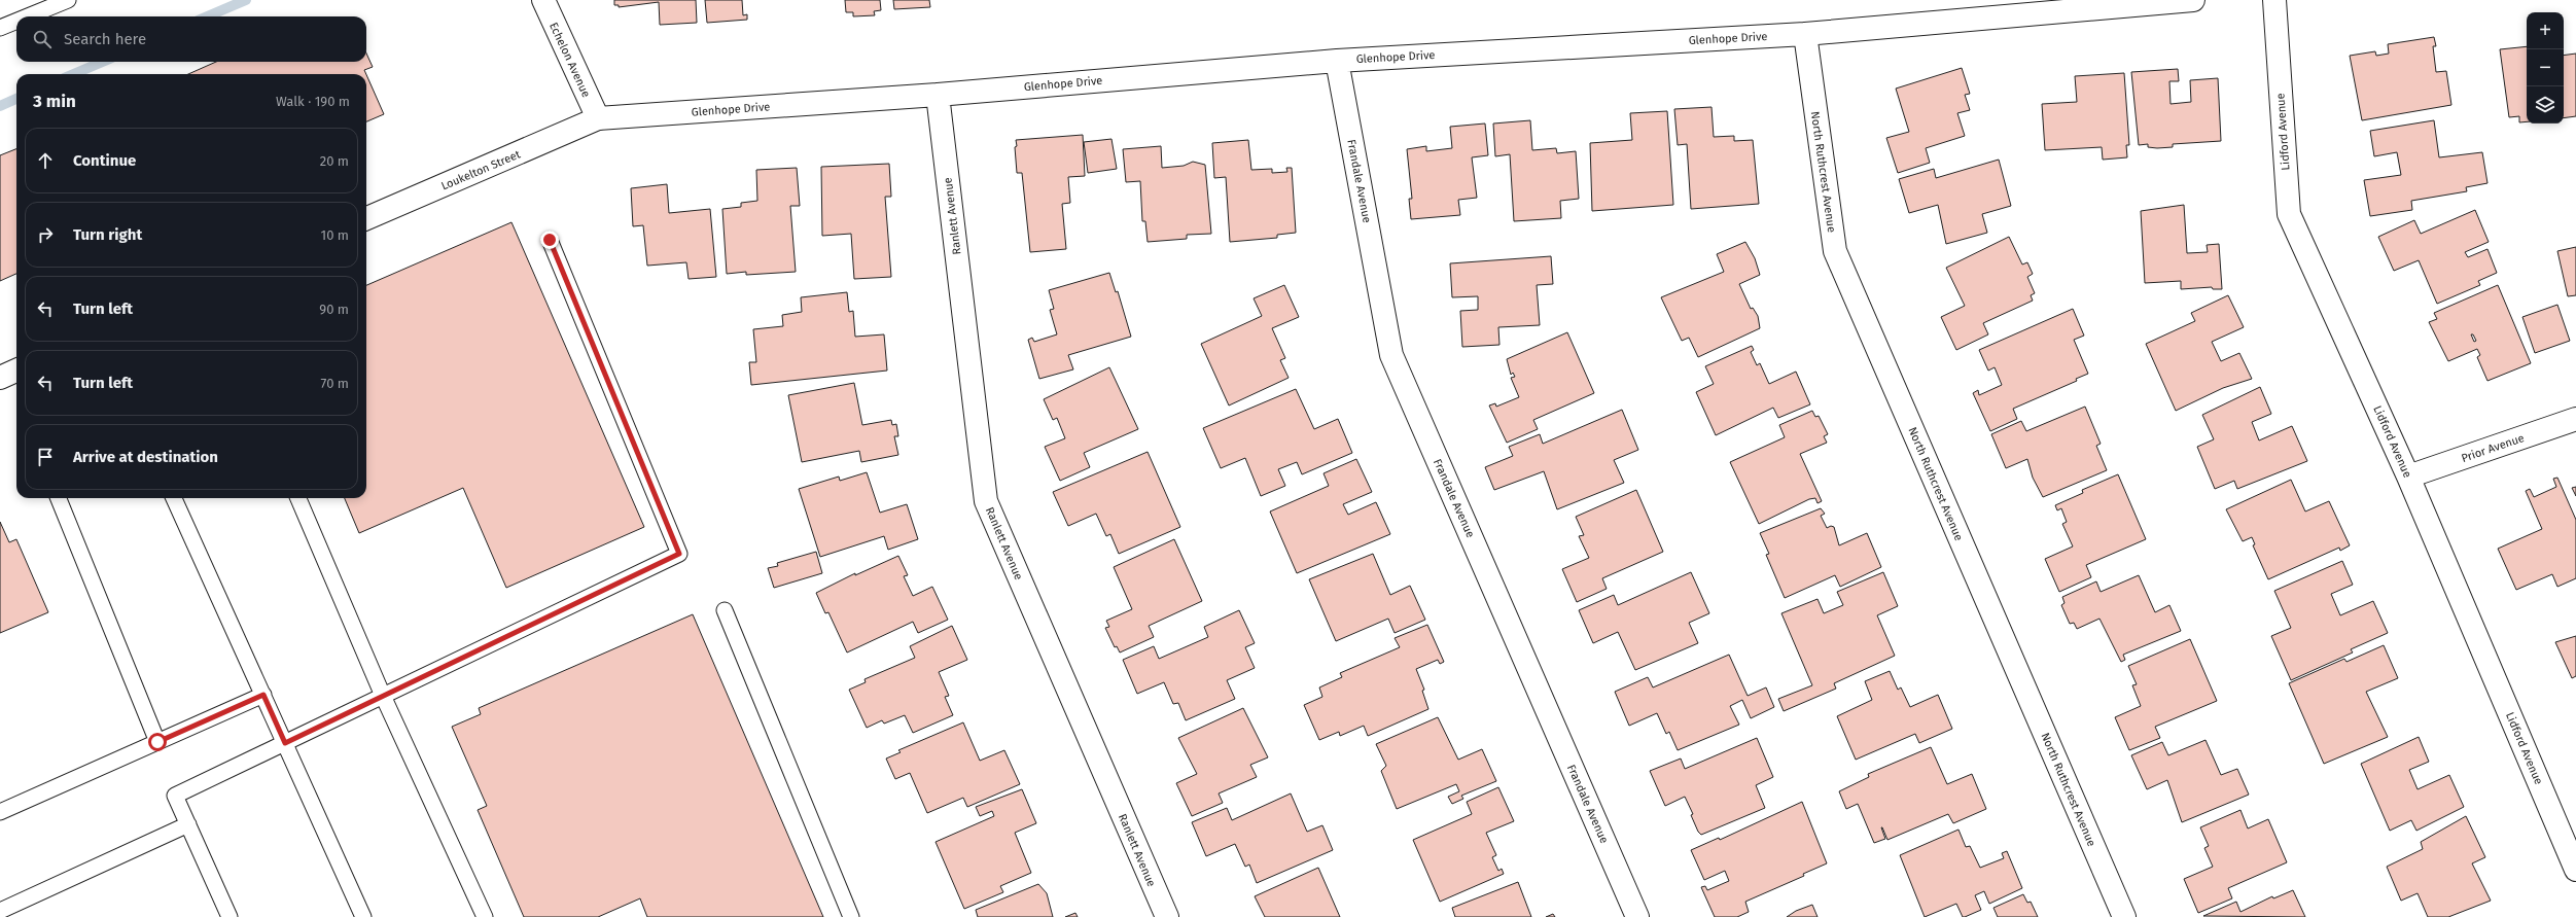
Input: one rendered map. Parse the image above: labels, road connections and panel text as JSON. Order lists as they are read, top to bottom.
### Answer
{
  "streets": {
    "street": [
      "Glenhope Drive",
      "Echelon Avenue",
      "Lidford Avenue",
      "Loukelton Street",
      "North Ruthcrest Avenue",
      "Frandale Avenue",
      "Ranlett Avenue",
      "Prior Avenue"
    ]
  },
  "crossings": [
    ["Glenhope Drive", "Echelon Avenue"],
    ["Glenhope Drive", "Loukelton Street"],
    ["Glenhope Drive", "North Ruthcrest Avenue"],
    ["Glenhope Drive", "Frandale Avenue"],
    ["Glenhope Drive", "Ranlett Avenue"],
    ["Echelon Avenue", "Loukelton Street"],
    ["Lidford Avenue", "Prior Avenue"]
  ],
  "page": {
    "map_buttons": ["+", "−"],
    "search": "Search here",
    "heading": ["3 min", "Walk · 190 m"],
    "list": [
      ["Continue", "20 m"],
      ["Turn right", "10 m"],
      ["Turn left", "90 m"],
      ["Turn left", "70 m"],
      "Arrive at destination"
    ]
  }
}
